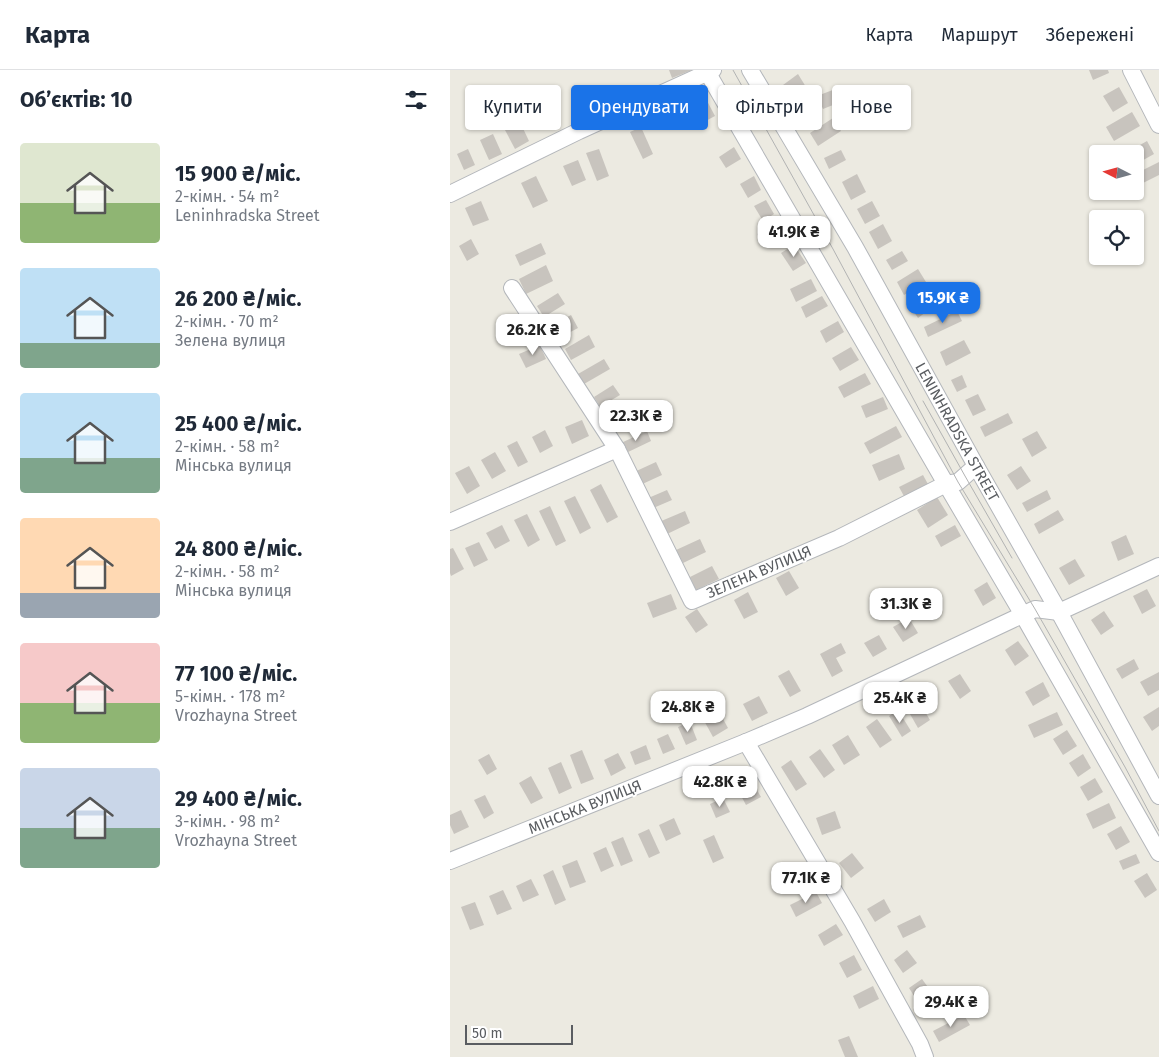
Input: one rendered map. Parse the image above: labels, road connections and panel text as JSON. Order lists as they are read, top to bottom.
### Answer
{
  "streets": {
    "street": ["LENINHRADSKA STREET", "ЗЕЛЕНА ВУЛИЦЯ", "МІНСЬКА ВУЛИЦЯ"]
  },
  "crossings": [
    ["LENINHRADSKA STREET", "ЗЕЛЕНА ВУЛИЦЯ"],
    ["LENINHRADSKA STREET", "МІНСЬКА ВУЛИЦЯ"]
  ],
  "scale_bar": "50 m",
  "north": "left",
  "page": {
    "header": "Карта",
    "nav": ["Карта", "Маршрут", "Збережені"],
    "heading": "Об’єктів: 10",
    "chip": [
      "Купити",
      "Орендувати",
      "Фільтри",
      "Нове"
    ],
    "list": [
      {
        "name": "15 900 ₴/міс.",
        "note": "2-кімн. · 54 m² · Leninhradska Street"
      },
      {
        "name": "26 200 ₴/міс.",
        "note": "2-кімн. · 70 m² · Зелена вулиця"
      },
      {
        "name": "25 400 ₴/міс.",
        "note": "2-кімн. · 58 m² · Мінська вулиця"
      },
      {
        "name": "24 800 ₴/міс.",
        "note": "2-кімн. · 58 m² · Мінська вулиця"
      },
      {
        "name": "77 100 ₴/міс.",
        "note": "5-кімн. · 178 m² · Vrozhayna Street"
      },
      {
        "name": "29 400 ₴/міс.",
        "note": "3-кімн. · 98 m² · Vrozhayna Street"
      }
    ],
    "price": [
      "41.9K ₴",
      "15.9K ₴",
      "26.2K ₴",
      "22.3K ₴",
      "31.3K ₴",
      "25.4K ₴",
      "24.8K ₴",
      "42.8K ₴",
      "77.1K ₴",
      "29.4K ₴"
    ],
    "scale": "50 m"
  }
}
